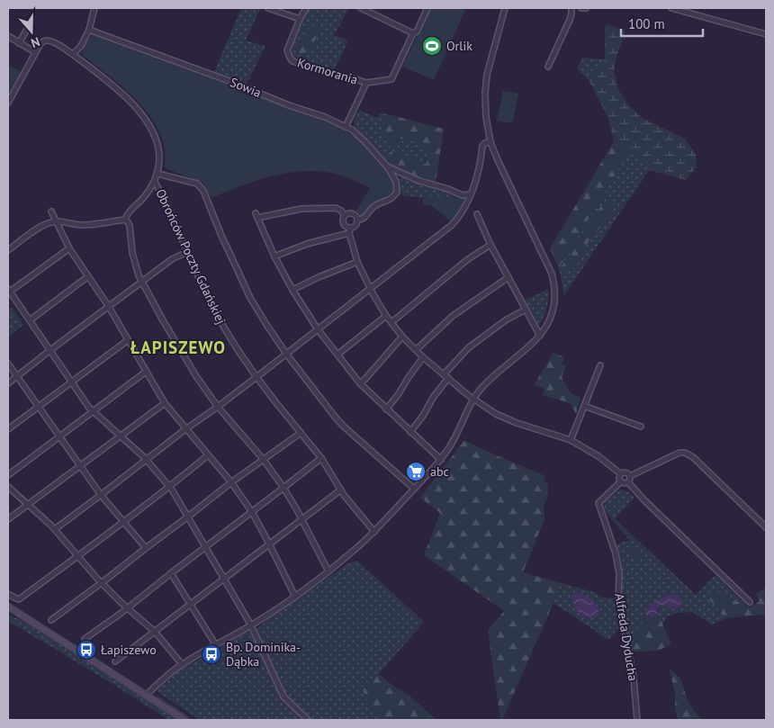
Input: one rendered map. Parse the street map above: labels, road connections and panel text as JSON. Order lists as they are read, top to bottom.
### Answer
{
  "streets": {
    "street": [
      "Kormorania",
      "Sowia",
      "Obrońców Poczty Gdańskiej",
      "Alfreda Dyducha"
    ]
  },
  "crossings": [
    ["Kormorania", "Sowia"]
  ],
  "districts": ["ŁAPISZEWO"],
  "places": {
    "sports": ["Orlik"],
    "supermarket": ["abc"],
    "bus stop": ["Łapiszewo", "Bp. Dominika- Dąbka"]
  },
  "scale_bar": "100 m",
  "north": "bottom"
}
